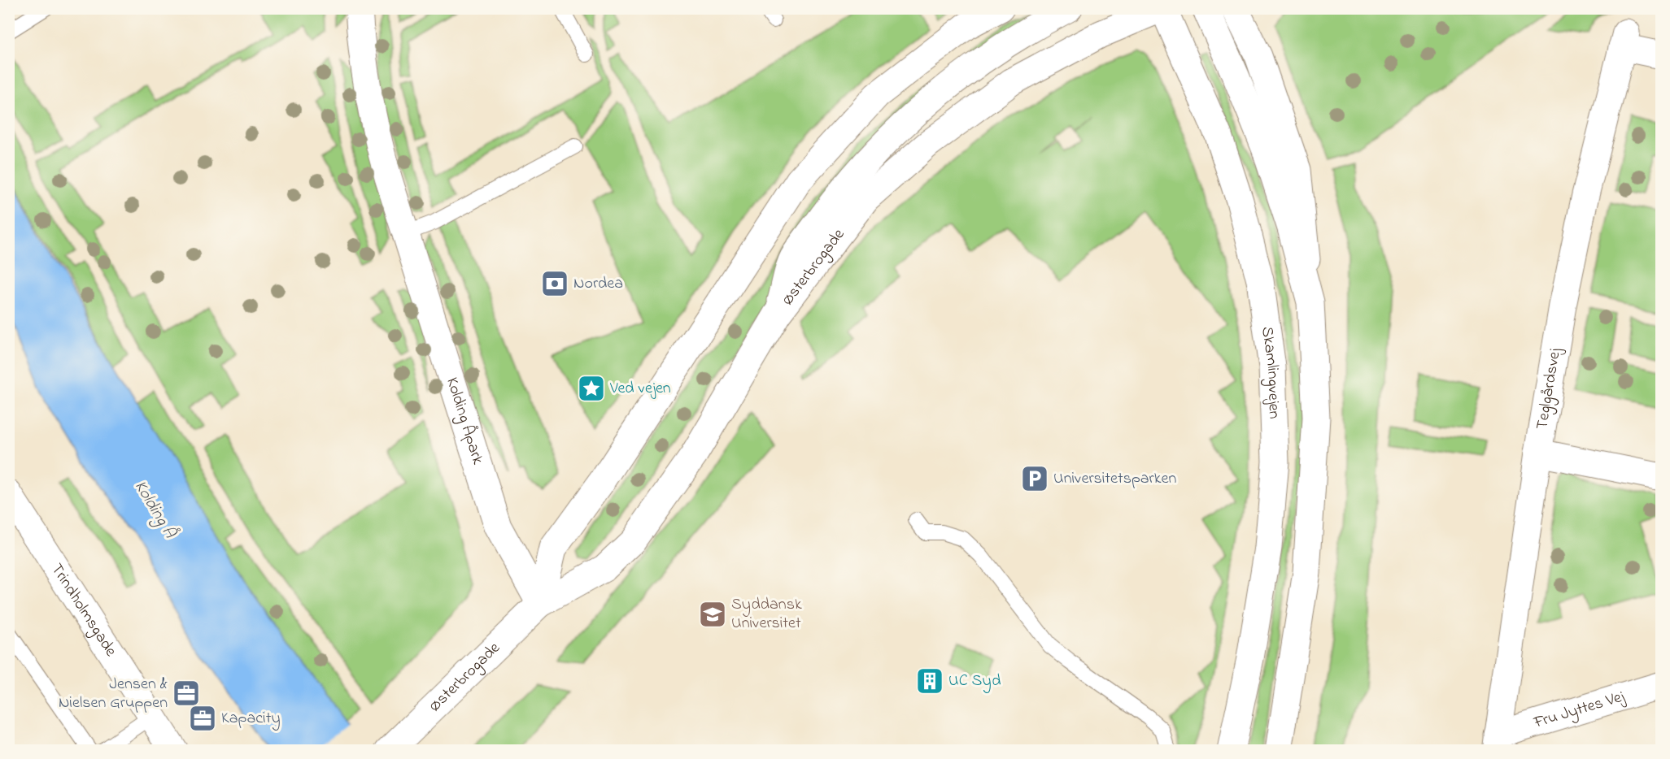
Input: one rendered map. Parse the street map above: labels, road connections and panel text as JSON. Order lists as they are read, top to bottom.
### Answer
{
  "streets": {
    "main road": [
      "Østerbrogade",
      "Skamlingvejen",
      "Teglgårdsvej",
      "Kolding Åpark",
      "Trindholmsgade",
      "Fru Jyttes Vej"
    ]
  },
  "crossings": [
    ["Østerbrogade", "Skamlingvejen"],
    ["Østerbrogade", "Kolding Åpark"],
    ["Teglgårdsvej", "Fru Jyttes Vej"]
  ],
  "water": ["Kolding Å"],
  "places": {
    "bank": ["Nordea"],
    "place": ["Ved vejen"],
    "parking": ["Universitetsparken"],
    "school or university": ["Syddansk Universitet"],
    "building": ["UC Syd"],
    "office": ["Jensen & Nielsen Gruppen", "Kapacity"]
  }
}
